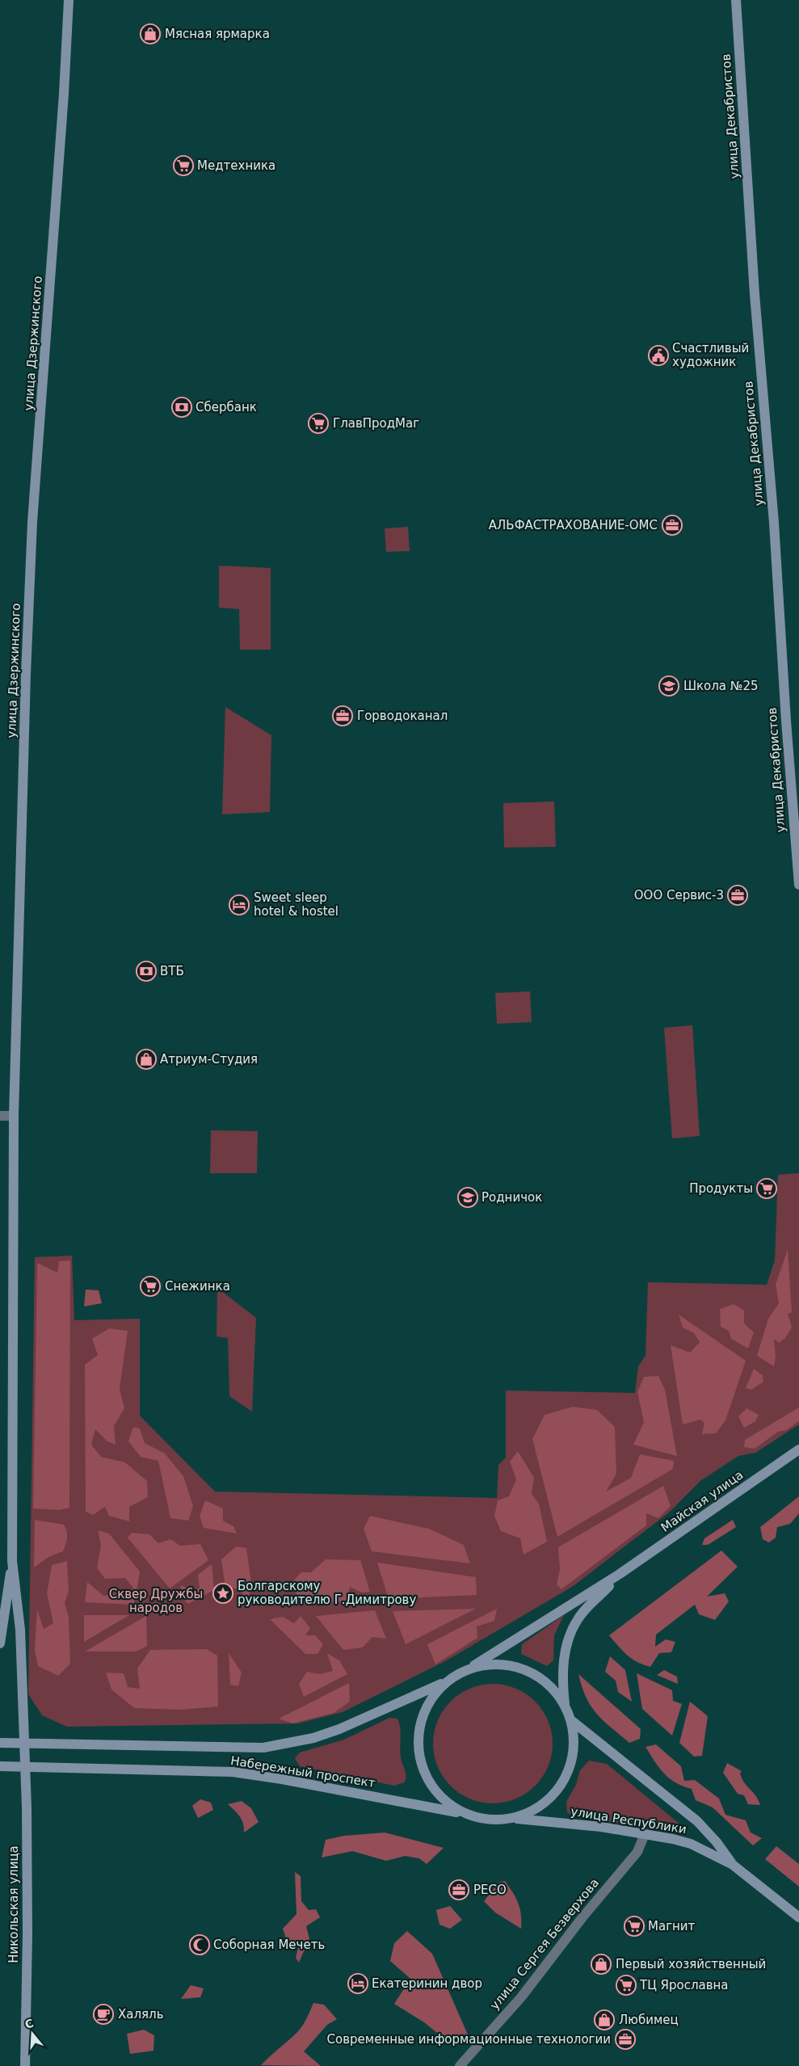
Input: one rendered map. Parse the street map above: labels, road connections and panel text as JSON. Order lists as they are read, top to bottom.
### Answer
{
  "streets": {
    "main road": [
      "улица Декабристов",
      "улица Дзержинского",
      "Майская улица",
      "Набережный проспект",
      "улица Республики",
      "Никольская улица"
    ],
    "street": ["улица Сергея Безверхова"]
  },
  "crossings": [
    ["улица Дзержинского", "Набережный проспект"],
    ["улица Дзержинского", "Никольская улица"],
    ["Майская улица", "Набережный проспект"],
    ["Набережный проспект", "улица Республики"],
    ["Набережный проспект", "Никольская улица"],
    ["улица Республики", "улица Сергея Безверхова"]
  ],
  "parks": ["Сквер Дружбы народов"],
  "places": {
    "shop": [
      "Мясная ярмарка",
      "Атриум-Студия",
      "Первый хозяйственный",
      "Любимец"
    ],
    "supermarket": [
      "Медтехника",
      "ГлавПродМаг",
      "Продукты",
      "Снежинка",
      "Магнит",
      "ТЦ Ярославна"
    ],
    "public building": ["Счастливый художник"],
    "bank": ["Сбербанк", "ВТБ"],
    "office": [
      "АЛЬФАСТРАХОВАНИЕ-ОМС",
      "Горводоканал",
      "ООО Сервис-3",
      "РЕСО",
      "Современные информационные технологии"
    ],
    "school or university": ["Школа №25", "Родничок"],
    "hotel": ["Sweet sleep hotel & hostel", "Екатеринин двор"],
    "place": ["Болгарскому руководителю Г.Димитрову"],
    "mosque": ["Соборная Мечеть"],
    "cafe": ["Халяль"]
  },
  "north": "top"
}
